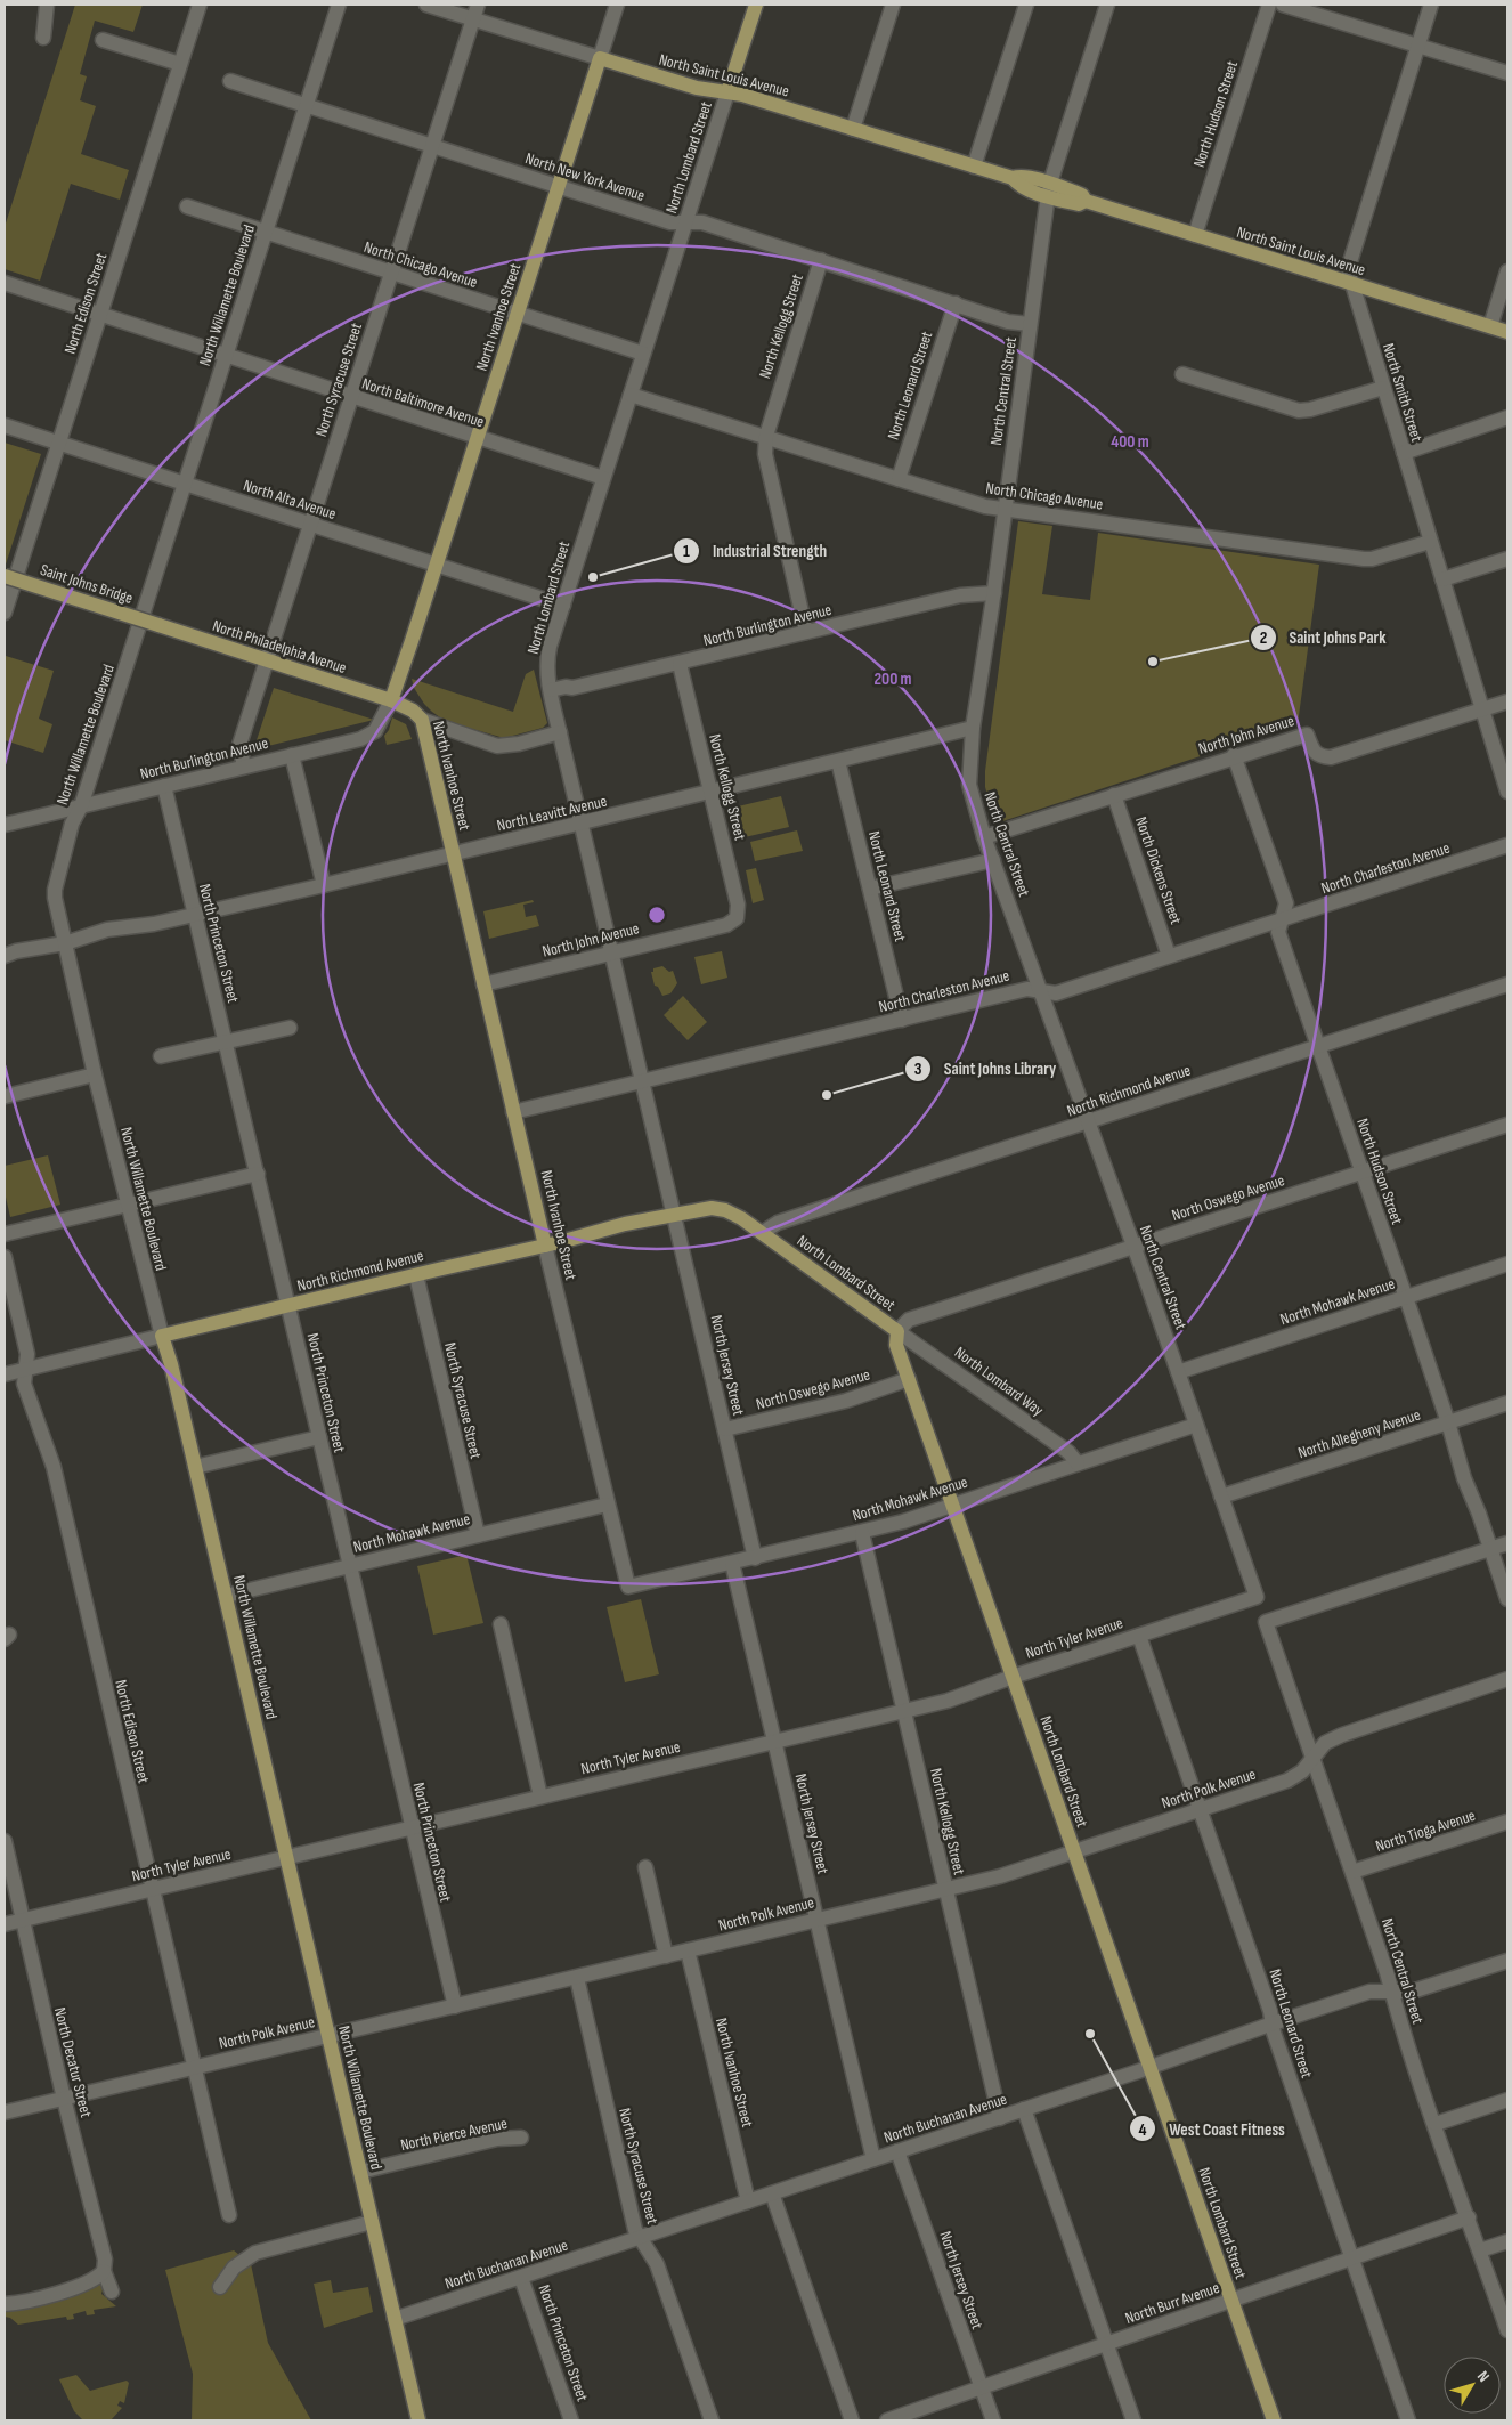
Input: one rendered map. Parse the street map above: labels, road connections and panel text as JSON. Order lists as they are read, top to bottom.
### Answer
{
  "streets": {
    "main road": [
      "North Saint Louis Avenue",
      "North Lombard Street",
      "North Willamette Boulevard",
      "North Ivanhoe Street",
      "Saint Johns Bridge",
      "North Philadelphia Avenue",
      "North Richmond Avenue"
    ],
    "street": [
      "North Hudson Street",
      "North New York Avenue",
      "North Chicago Avenue",
      "North Edison Street",
      "North Kellogg Street",
      "North Syracuse Street",
      "North Leonard Street",
      "North Central Street",
      "North Smith Street",
      "North Baltimore Avenue",
      "North Alta Avenue",
      "North Burlington Avenue",
      "North John Avenue",
      "North Leavitt Avenue",
      "North Charleston Avenue",
      "North Dickens Street",
      "North Princeton Street",
      "North Oswego Avenue",
      "North Mohawk Avenue",
      "North Jersey Street",
      "North Lombard Way",
      "North Allegheny Avenue",
      "North Tyler Avenue",
      "North Polk Avenue",
      "North Tioga Avenue",
      "North Decatur Street",
      "North Buchanan Avenue",
      "North Pierce Avenue",
      "North Burr Avenue"
    ]
  },
  "crossings": [
    ["North Saint Louis Avenue", "North Hudson Street"],
    ["North Saint Louis Avenue", "North Lombard Street"],
    ["North Saint Louis Avenue", "North Ivanhoe Street"],
    ["North Saint Louis Avenue", "North Syracuse Street"],
    ["North Saint Louis Avenue", "North Central Street"],
    ["North Saint Louis Avenue", "North Smith Street"],
    ["North Hudson Street", "North Central Street"],
    ["North Hudson Street", "North John Avenue"],
    ["North Hudson Street", "North Charleston Avenue"],
    ["North Hudson Street", "North Richmond Avenue"],
    ["North Hudson Street", "North Oswego Avenue"],
    ["North Hudson Street", "North Mohawk Avenue"],
    ["North Hudson Street", "North Allegheny Avenue"],
    ["North Lombard Street", "North New York Avenue"],
    ["North Lombard Street", "North Chicago Avenue"],
    ["North Lombard Street", "North Baltimore Avenue"],
    ["North Lombard Street", "North Alta Avenue"],
    ["North Lombard Street", "North Burlington Avenue"],
    ["North Lombard Street", "North John Avenue"],
    ["North Lombard Street", "North Leavitt Avenue"],
    ["North Lombard Street", "North Charleston Avenue"],
    ["North Lombard Street", "North Richmond Avenue"],
    ["North Lombard Street", "North Oswego Avenue"],
    ["North Lombard Street", "North Mohawk Avenue"],
    ["North Lombard Street", "North Jersey Street"],
    ["North Lombard Street", "North Lombard Way"],
    ["North Lombard Street", "North Tyler Avenue"],
    ["North Lombard Street", "North Polk Avenue"],
    ["North Lombard Street", "North Buchanan Avenue"],
    ["North Lombard Street", "North Burr Avenue"],
    ["North New York Avenue", "North Willamette Boulevard"],
    ["North New York Avenue", "North Ivanhoe Street"],
    ["North New York Avenue", "North Kellogg Street"],
    ["North New York Avenue", "North Syracuse Street"],
    ["North New York Avenue", "North Leonard Street"],
    ["North New York Avenue", "North Central Street"],
    ["North Chicago Avenue", "North Willamette Boulevard"],
    ["North Chicago Avenue", "North Ivanhoe Street"],
    ["North Chicago Avenue", "North Kellogg Street"],
    ["North Chicago Avenue", "North Syracuse Street"],
    ["North Chicago Avenue", "North Leonard Street"],
    ["North Chicago Avenue", "North Central Street"],
    ["North Chicago Avenue", "North Smith Street"],
    ["North Willamette Boulevard", "North Baltimore Avenue"],
    ["North Willamette Boulevard", "North Alta Avenue"],
    ["North Willamette Boulevard", "North Burlington Avenue"],
    ["North Willamette Boulevard", "North Leavitt Avenue"],
    ["North Willamette Boulevard", "North Richmond Avenue"],
    ["North Willamette Boulevard", "North Mohawk Avenue"],
    ["North Willamette Boulevard", "North Tyler Avenue"],
    ["North Willamette Boulevard", "North Polk Avenue"],
    ["North Willamette Boulevard", "North Buchanan Avenue"],
    ["North Willamette Boulevard", "North Pierce Avenue"],
    ["North Edison Street", "North Baltimore Avenue"],
    ["North Edison Street", "North Alta Avenue"],
    ["North Edison Street", "North Richmond Avenue"],
    ["North Edison Street", "North Tyler Avenue"],
    ["North Edison Street", "North Polk Avenue"],
    ["North Ivanhoe Street", "North Baltimore Avenue"],
    ["North Ivanhoe Street", "North Alta Avenue"],
    ["North Ivanhoe Street", "North Burlington Avenue"],
    ["North Ivanhoe Street", "North Philadelphia Avenue"],
    ["North Ivanhoe Street", "North John Avenue"],
    ["North Ivanhoe Street", "North Leavitt Avenue"],
    ["North Ivanhoe Street", "North Charleston Avenue"],
    ["North Ivanhoe Street", "North Richmond Avenue"],
    ["North Ivanhoe Street", "North Mohawk Avenue"],
    ["North Ivanhoe Street", "North Polk Avenue"],
    ["North Ivanhoe Street", "North Buchanan Avenue"],
    ["North Kellogg Street", "North Burlington Avenue"],
    ["North Kellogg Street", "North John Avenue"],
    ["North Kellogg Street", "North Leavitt Avenue"],
    ["North Kellogg Street", "North Mohawk Avenue"],
    ["North Kellogg Street", "North Tyler Avenue"],
    ["North Kellogg Street", "North Polk Avenue"],
    ["North Kellogg Street", "North Buchanan Avenue"],
    ["North Syracuse Street", "North Baltimore Avenue"],
    ["North Syracuse Street", "North Alta Avenue"],
    ["North Syracuse Street", "North Burlington Avenue"],
    ["North Syracuse Street", "North Philadelphia Avenue"],
    ["North Syracuse Street", "North Richmond Avenue"],
    ["North Syracuse Street", "North Mohawk Avenue"],
    ["North Syracuse Street", "North Polk Avenue"],
    ["North Syracuse Street", "North Buchanan Avenue"],
    ["North Leonard Street", "North Leavitt Avenue"],
    ["North Leonard Street", "North Charleston Avenue"],
    ["North Leonard Street", "North Tyler Avenue"],
    ["North Leonard Street", "North Polk Avenue"],
    ["North Leonard Street", "North Buchanan Avenue"],
    ["North Leonard Street", "North Burr Avenue"],
    ["North Central Street", "North Burlington Avenue"],
    ["North Central Street", "North John Avenue"],
    ["North Central Street", "North Leavitt Avenue"],
    ["North Central Street", "North Charleston Avenue"],
    ["North Central Street", "North Richmond Avenue"],
    ["North Central Street", "North Oswego Avenue"],
    ["North Central Street", "North Mohawk Avenue"],
    ["North Central Street", "North Allegheny Avenue"],
    ["North Central Street", "North Tyler Avenue"],
    ["North Central Street", "North Polk Avenue"],
    ["North Central Street", "North Tioga Avenue"],
    ["North Central Street", "North Buchanan Avenue"],
    ["North Central Street", "North Burr Avenue"],
    ["North Smith Street", "North John Avenue"],
    ["Saint Johns Bridge", "North Philadelphia Avenue"],
    ["North Burlington Avenue", "North Philadelphia Avenue"],
    ["North Burlington Avenue", "North Princeton Street"],
    ["North John Avenue", "North Dickens Street"],
    ["North Leavitt Avenue", "North Princeton Street"],
    ["North Charleston Avenue", "North Dickens Street"],
    ["North Princeton Street", "North Richmond Avenue"],
    ["North Princeton Street", "North Mohawk Avenue"],
    ["North Princeton Street", "North Tyler Avenue"],
    ["North Princeton Street", "North Polk Avenue"],
    ["North Princeton Street", "North Buchanan Avenue"],
    ["North Richmond Avenue", "North Jersey Street"],
    ["North Oswego Avenue", "North Jersey Street"],
    ["North Oswego Avenue", "North Lombard Way"],
    ["North Mohawk Avenue", "North Jersey Street"],
    ["North Mohawk Avenue", "North Lombard Way"],
    ["North Jersey Street", "North Tyler Avenue"],
    ["North Jersey Street", "North Polk Avenue"],
    ["North Jersey Street", "North Buchanan Avenue"],
    ["North Jersey Street", "North Burr Avenue"],
    ["North Tyler Avenue", "North Decatur Street"],
    ["North Polk Avenue", "North Decatur Street"]
  ],
  "places": [
    "Industrial Strength",
    "Saint Johns Park",
    "Saint Johns Library",
    "West Coast Fitness"
  ],
  "north": "top right",
  "rings": ["400 m", "200 m"]
}
